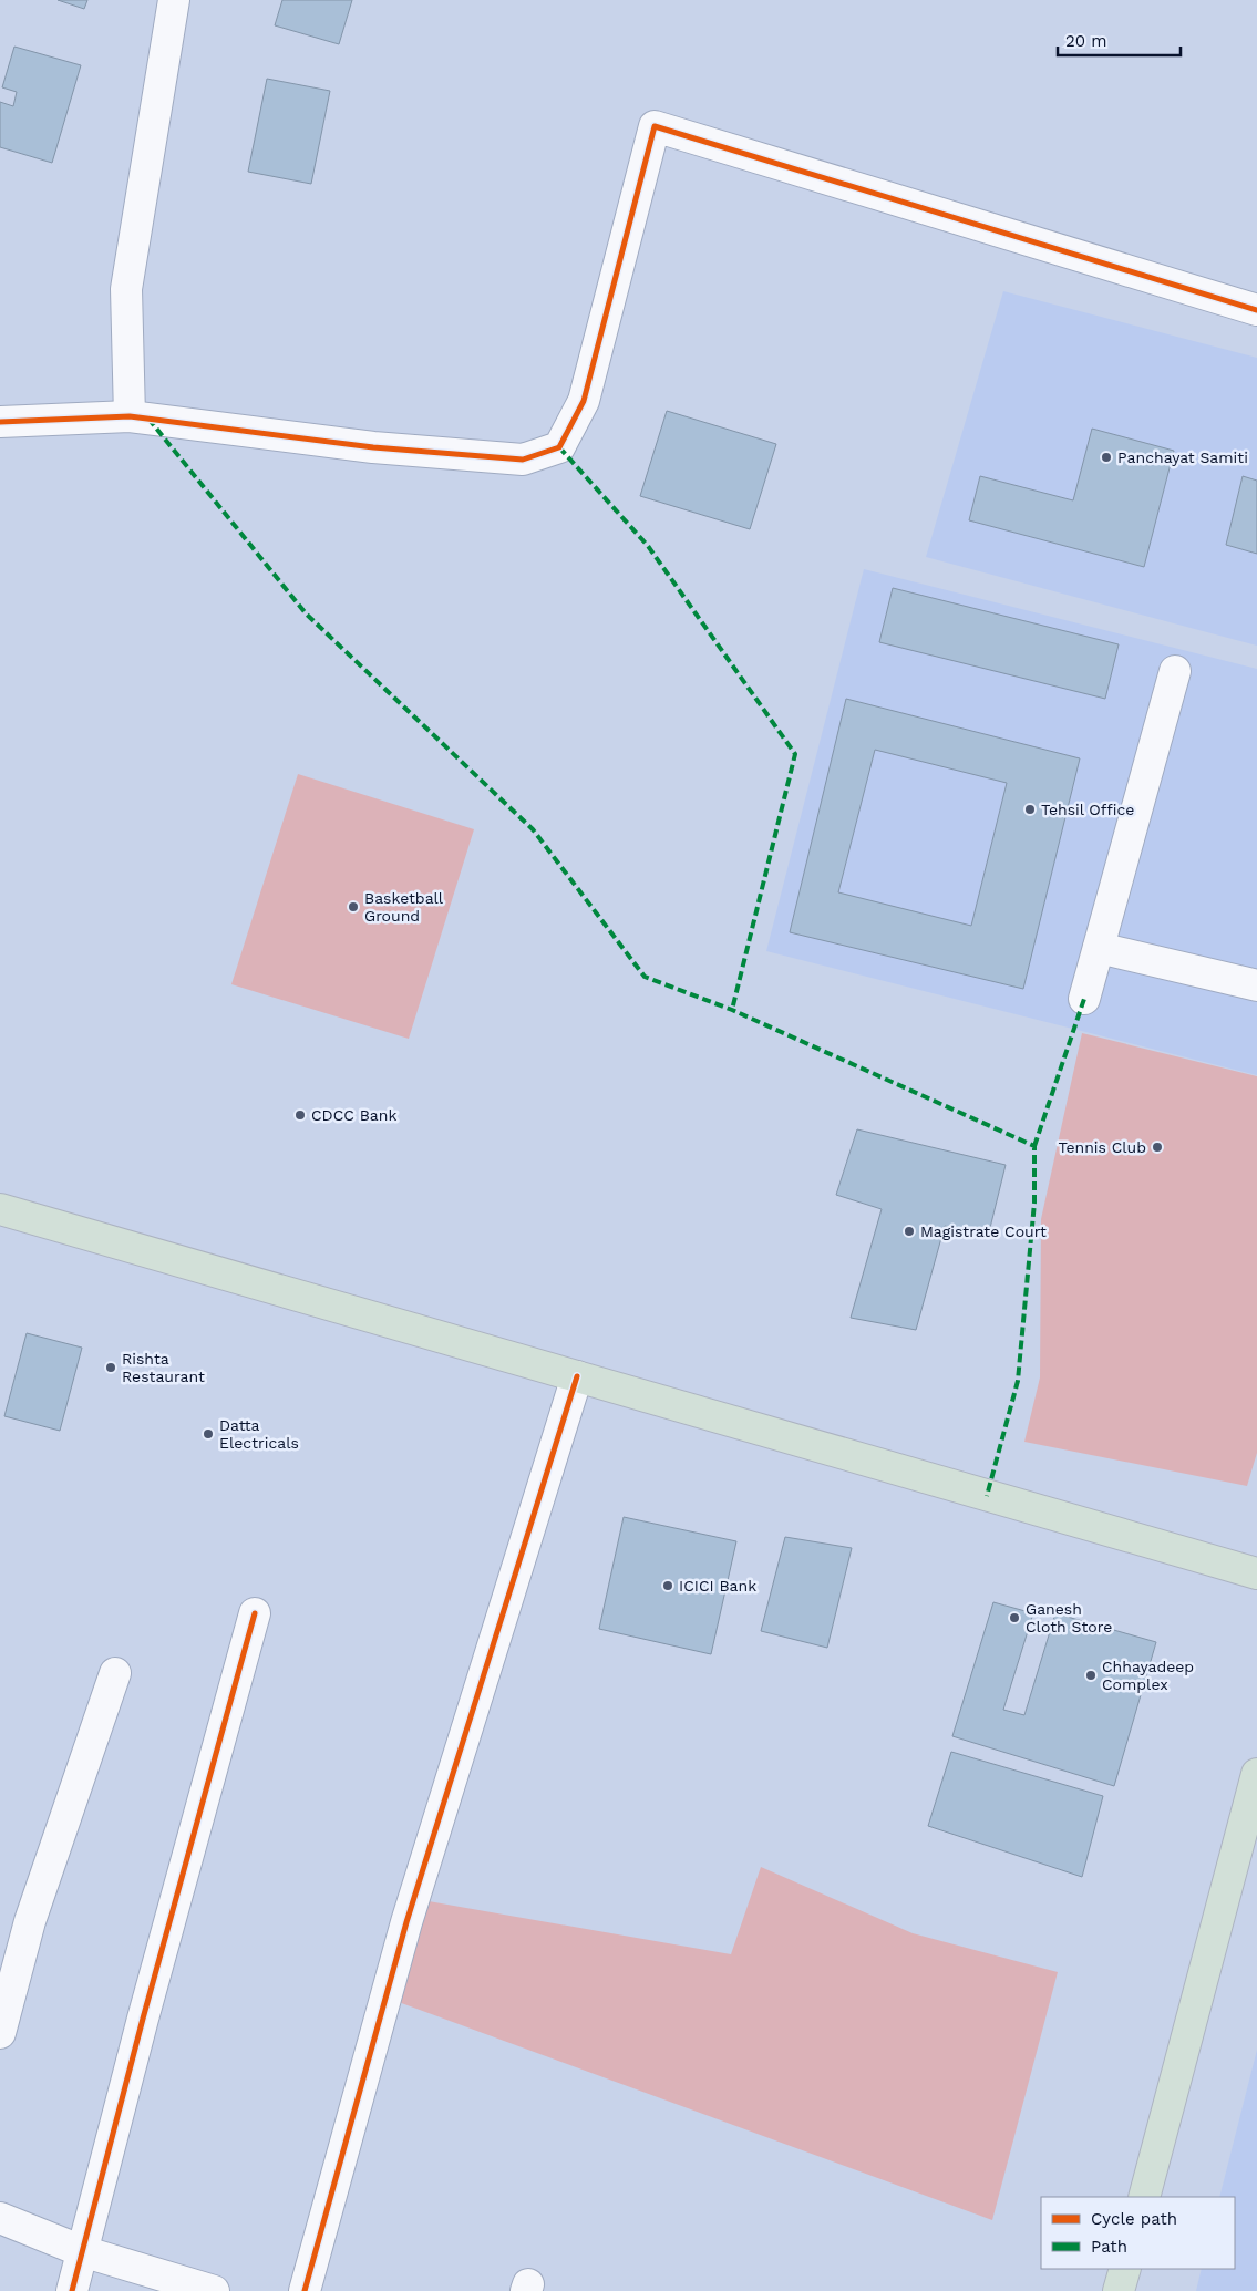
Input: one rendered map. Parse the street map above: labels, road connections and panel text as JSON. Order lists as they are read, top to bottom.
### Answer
{
  "places": [
    "Panchayat Samiti",
    "Tehsil Office",
    "Basketball Ground",
    "CDCC Bank",
    "Tennis Club",
    "Magistrate Court",
    "Rishta Restaurant",
    "Datta Electricals",
    "ICICI Bank",
    "Ganesh Cloth Store",
    "Chhayadeep Complex"
  ],
  "legend": ["Cycle path", "Path"],
  "scale_bar": "20 m"
}
